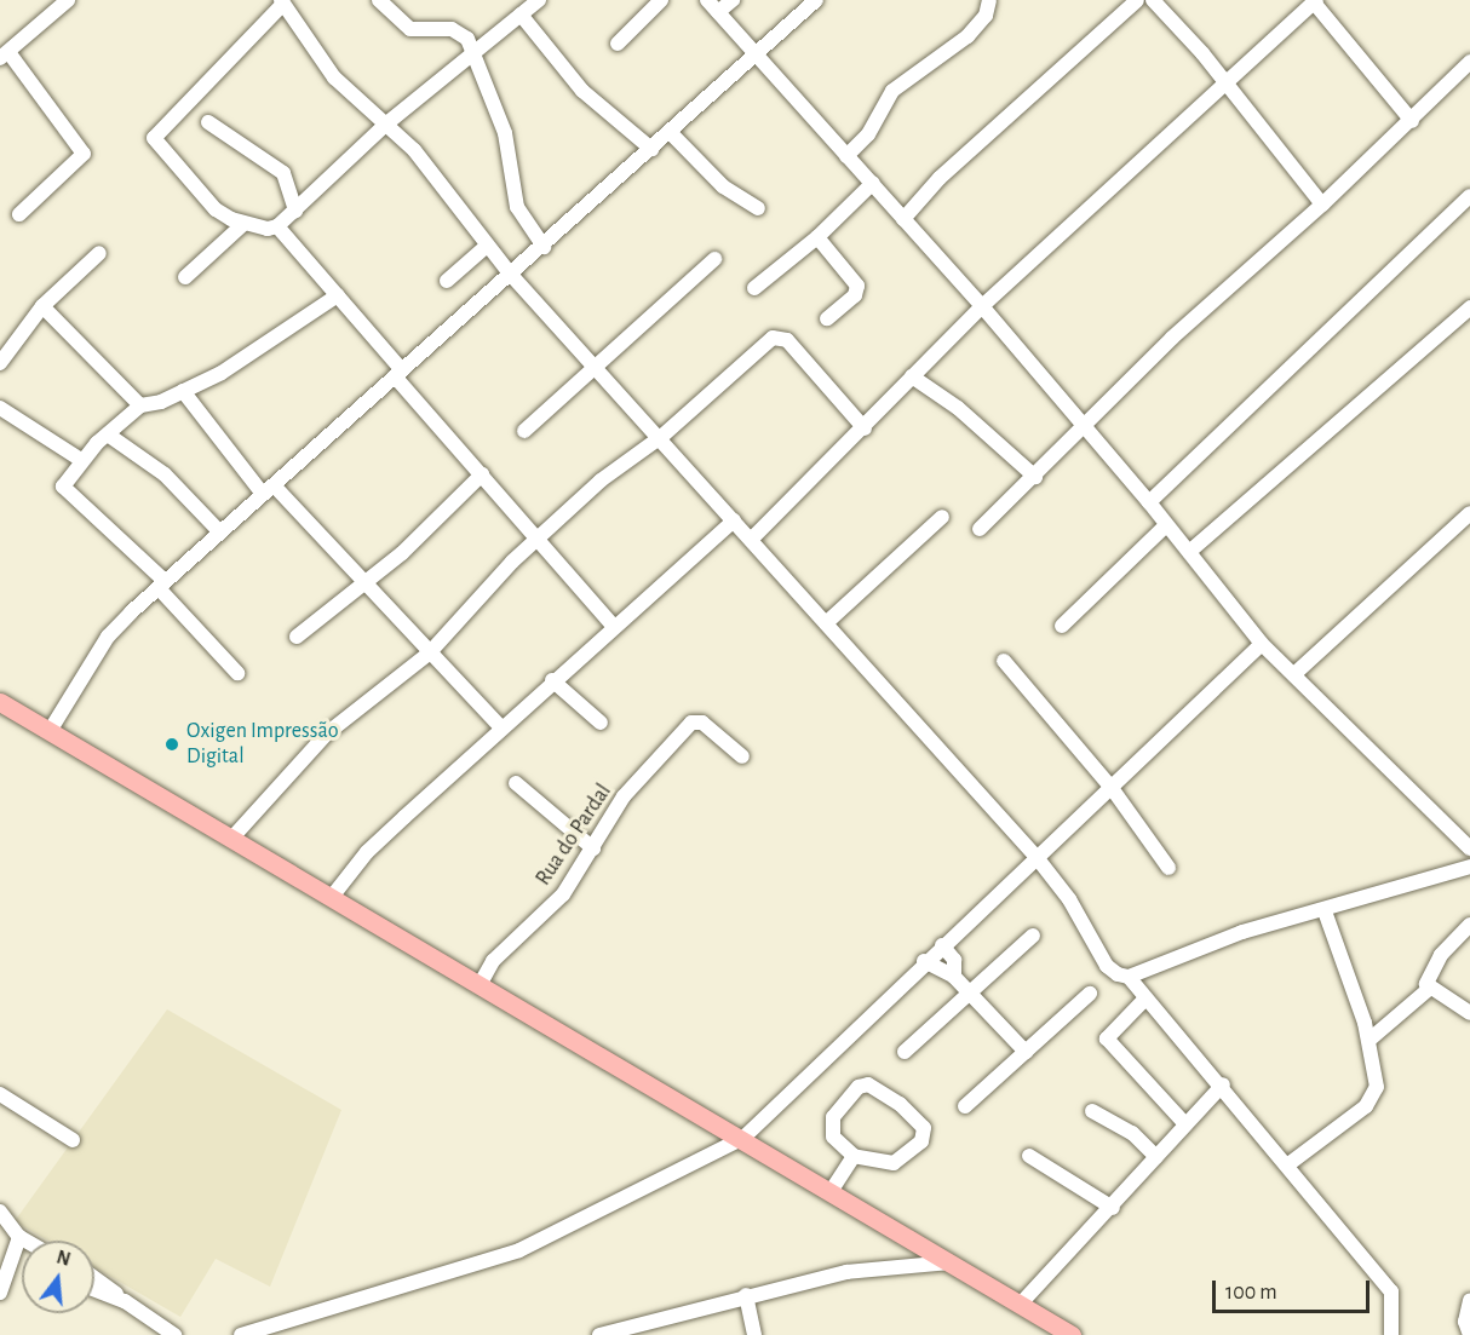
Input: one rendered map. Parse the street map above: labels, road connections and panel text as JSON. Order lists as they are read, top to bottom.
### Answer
{
  "streets": {
    "street": ["Rua do Pardal"]
  },
  "places": ["Oxigen Impressão Digital"],
  "scale_bar": "100 m",
  "north": "top"
}
